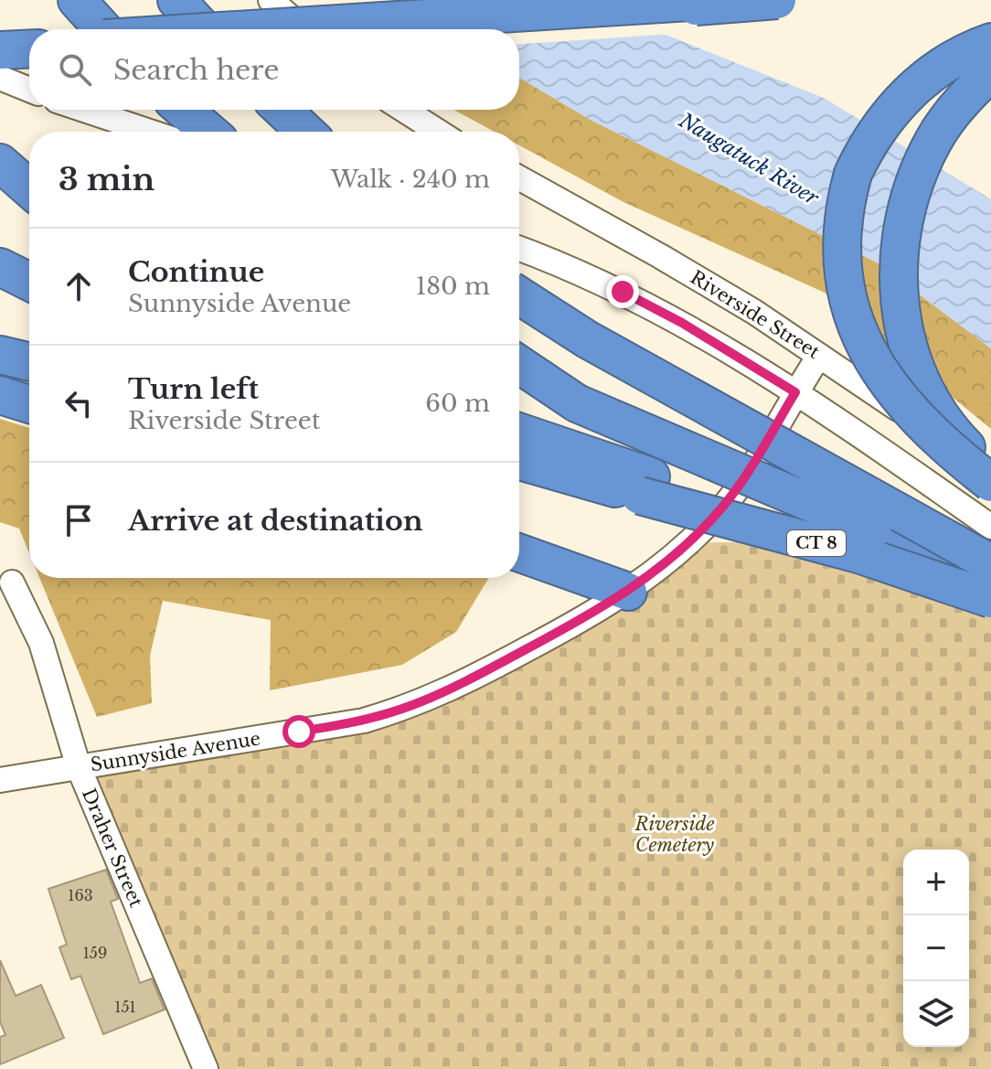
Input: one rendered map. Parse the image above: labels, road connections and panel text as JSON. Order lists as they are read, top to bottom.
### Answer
{
  "streets": {
    "highway": ["CT 8"],
    "street": ["Riverside Street", "Sunnyside Avenue", "Draher Street"]
  },
  "crossings": [
    ["Riverside Street", "Sunnyside Avenue"],
    ["Sunnyside Avenue", "Draher Street"]
  ],
  "water": ["Naugatuck River"],
  "parks": ["Riverside Cemetery"],
  "house_numbers": ["163", "159", "151"],
  "page": {
    "search": "Search here",
    "heading": ["3 min", "Walk · 240 m"],
    "list": [
      ["Continue", "Sunnyside Avenue", "180 m"],
      ["Turn left", "Riverside Street", "60 m"],
      "Arrive at destination"
    ],
    "map_buttons": ["+", "−"]
  }
}
